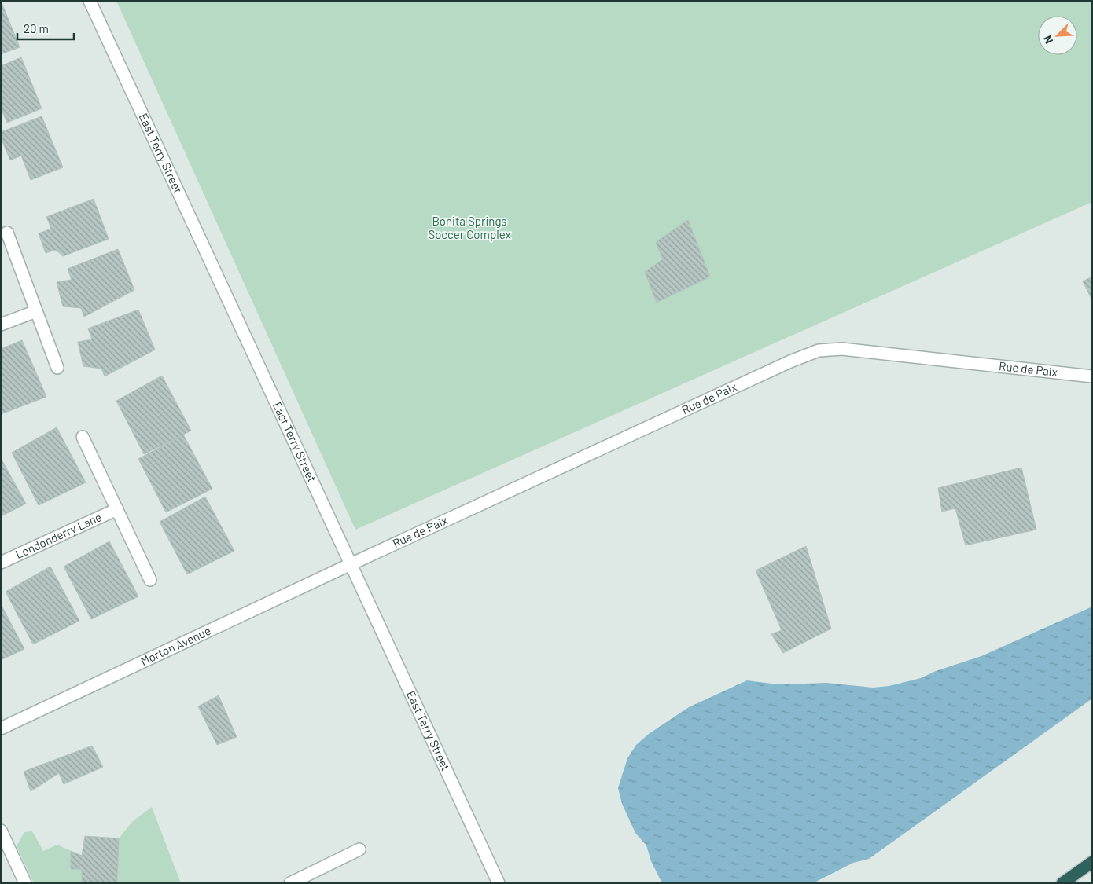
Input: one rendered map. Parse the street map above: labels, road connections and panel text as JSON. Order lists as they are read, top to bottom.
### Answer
{
  "streets": {
    "street": [
      "East Terry Street",
      "Rue de Paix",
      "Londonderry Lane",
      "Morton Avenue"
    ]
  },
  "crossings": [
    ["East Terry Street", "Rue de Paix"],
    ["East Terry Street", "Morton Avenue"],
    ["Rue de Paix", "Morton Avenue"]
  ],
  "parks": ["Bonita Springs Soccer Complex"],
  "scale_bar": "20 m",
  "north": "bottom left"
}
